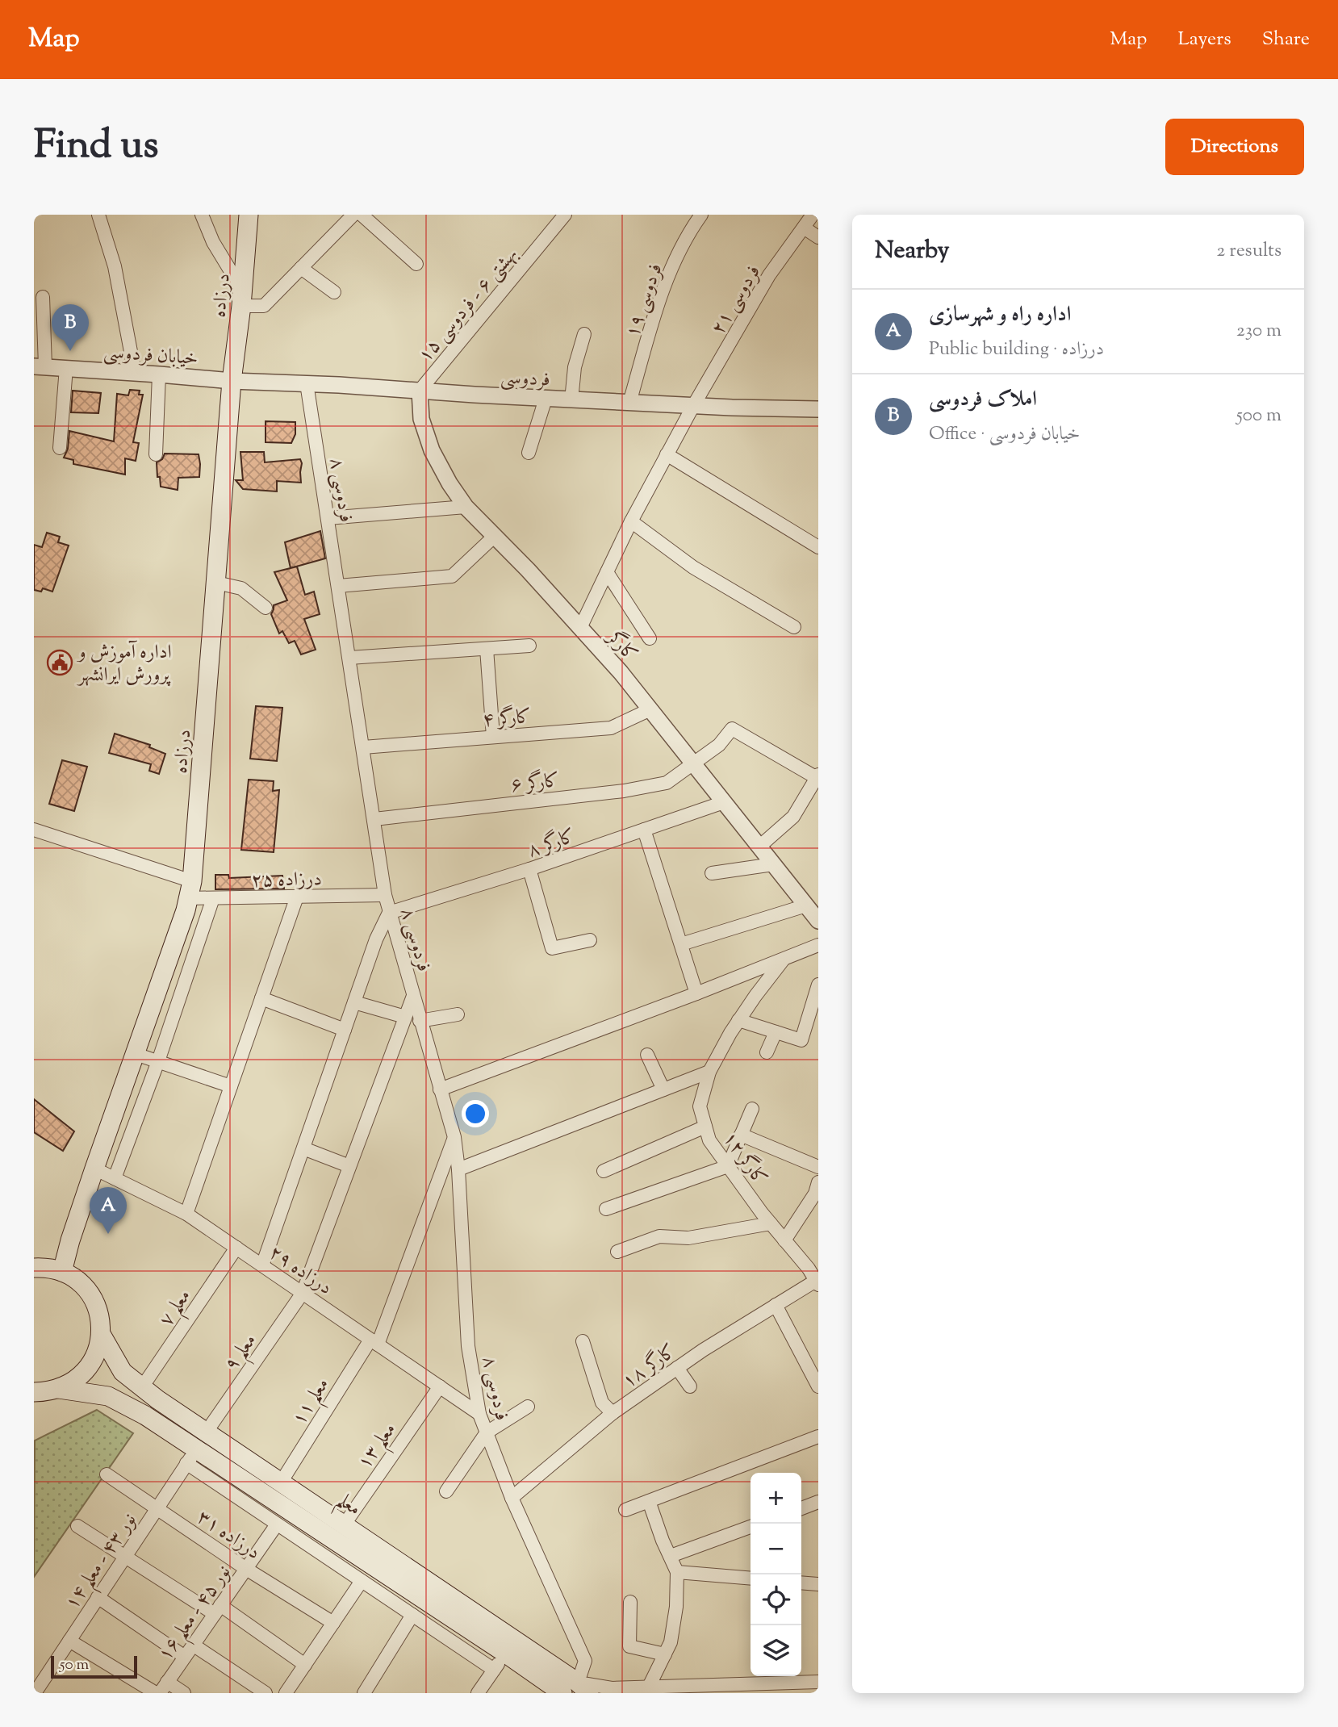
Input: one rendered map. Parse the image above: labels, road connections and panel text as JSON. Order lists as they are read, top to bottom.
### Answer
{
  "streets": {
    "main road": ["درزاده", "معلم"],
    "street": [
      "فردوسی ۲۱",
      "فردوسی ۱۹",
      "بهشتی ۶ - فردوسی ۱۵",
      "خیابان فردوسی",
      "فردوسی",
      "فردوسی ۸",
      "کارگر",
      "کارگر ۴",
      "کارگر ۶",
      "کارگر ۸",
      "درزاده ۲۵",
      "کارگر ۱۲",
      "درزاده ۲۹",
      "معلم ۷",
      "معلم ۹",
      "کارگر ۱۸",
      "معلم ۱۱",
      "معلم ۱۳",
      "درزاده ۳۱",
      "نور ۴۳ - معلم ۱۴",
      "نور ۴۵ - معلم ۱۶"
    ]
  },
  "crossings": [
    ["درزاده", "خیابان فردوسی"],
    ["درزاده", "فردوسی"],
    ["درزاده", "درزاده ۲۵"],
    ["درزاده", "درزاده ۲۹"],
    ["فردوسی ۲۱", "فردوسی"],
    ["فردوسی ۲۱", "کارگر"],
    ["فردوسی ۱۹", "فردوسی"],
    ["بهشتی ۶ - فردوسی ۱۵", "فردوسی"],
    ["بهشتی ۶ - فردوسی ۱۵", "کارگر"],
    ["خیابان فردوسی", "فردوسی"],
    ["فردوسی", "فردوسی ۸"],
    ["فردوسی", "کارگر"],
    ["فردوسی ۸", "کارگر ۴"],
    ["فردوسی ۸", "کارگر ۶"],
    ["فردوسی ۸", "کارگر ۸"],
    ["فردوسی ۸", "درزاده ۲۵"],
    ["فردوسی ۸", "درزاده ۲۹"],
    ["فردوسی ۸", "معلم ۹"],
    ["فردوسی ۸", "کارگر ۱۸"],
    ["فردوسی ۸", "معلم ۱۱"],
    ["فردوسی ۸", "معلم"],
    ["کارگر", "کارگر ۴"],
    ["کارگر", "کارگر ۶"],
    ["کارگر", "کارگر ۸"],
    ["کارگر ۱۲", "کارگر ۱۸"],
    ["درزاده ۲۹", "معلم ۷"],
    ["درزاده ۲۹", "معلم ۹"],
    ["درزاده ۲۹", "معلم ۱۱"],
    ["درزاده ۲۹", "معلم ۱۳"],
    ["معلم ۷", "معلم"],
    ["معلم ۹", "معلم"],
    ["معلم ۱۱", "معلم"],
    ["معلم ۱۳", "معلم"],
    ["معلم", "نور ۴۳ - معلم ۱۴"],
    ["درزاده ۳۱", "نور ۴۳ - معلم ۱۴"],
    ["درزاده ۳۱", "نور ۴۵ - معلم ۱۶"]
  ],
  "places": {
    "public building": ["اداره آموزش و پرورش ایرانشهر"]
  },
  "scale_bar": "50 m",
  "page": {
    "header": "Map",
    "nav": ["Map", "Layers", "Share"],
    "title": "Find us",
    "buttons": "Directions",
    "heading": ["Nearby", "2 results"],
    "list": [
      {
        "mark": "A",
        "name": "اداره راه و شهرسازی",
        "note": "Public building · درزاده",
        "value": "230 m"
      },
      {
        "mark": "B",
        "name": "املاک فردوسی",
        "note": "Office · خیابان فردوسی",
        "value": "500 m"
      }
    ],
    "pins": ["B", "A"],
    "map_buttons": ["+", "−"],
    "scale": "50 m"
  }
}
